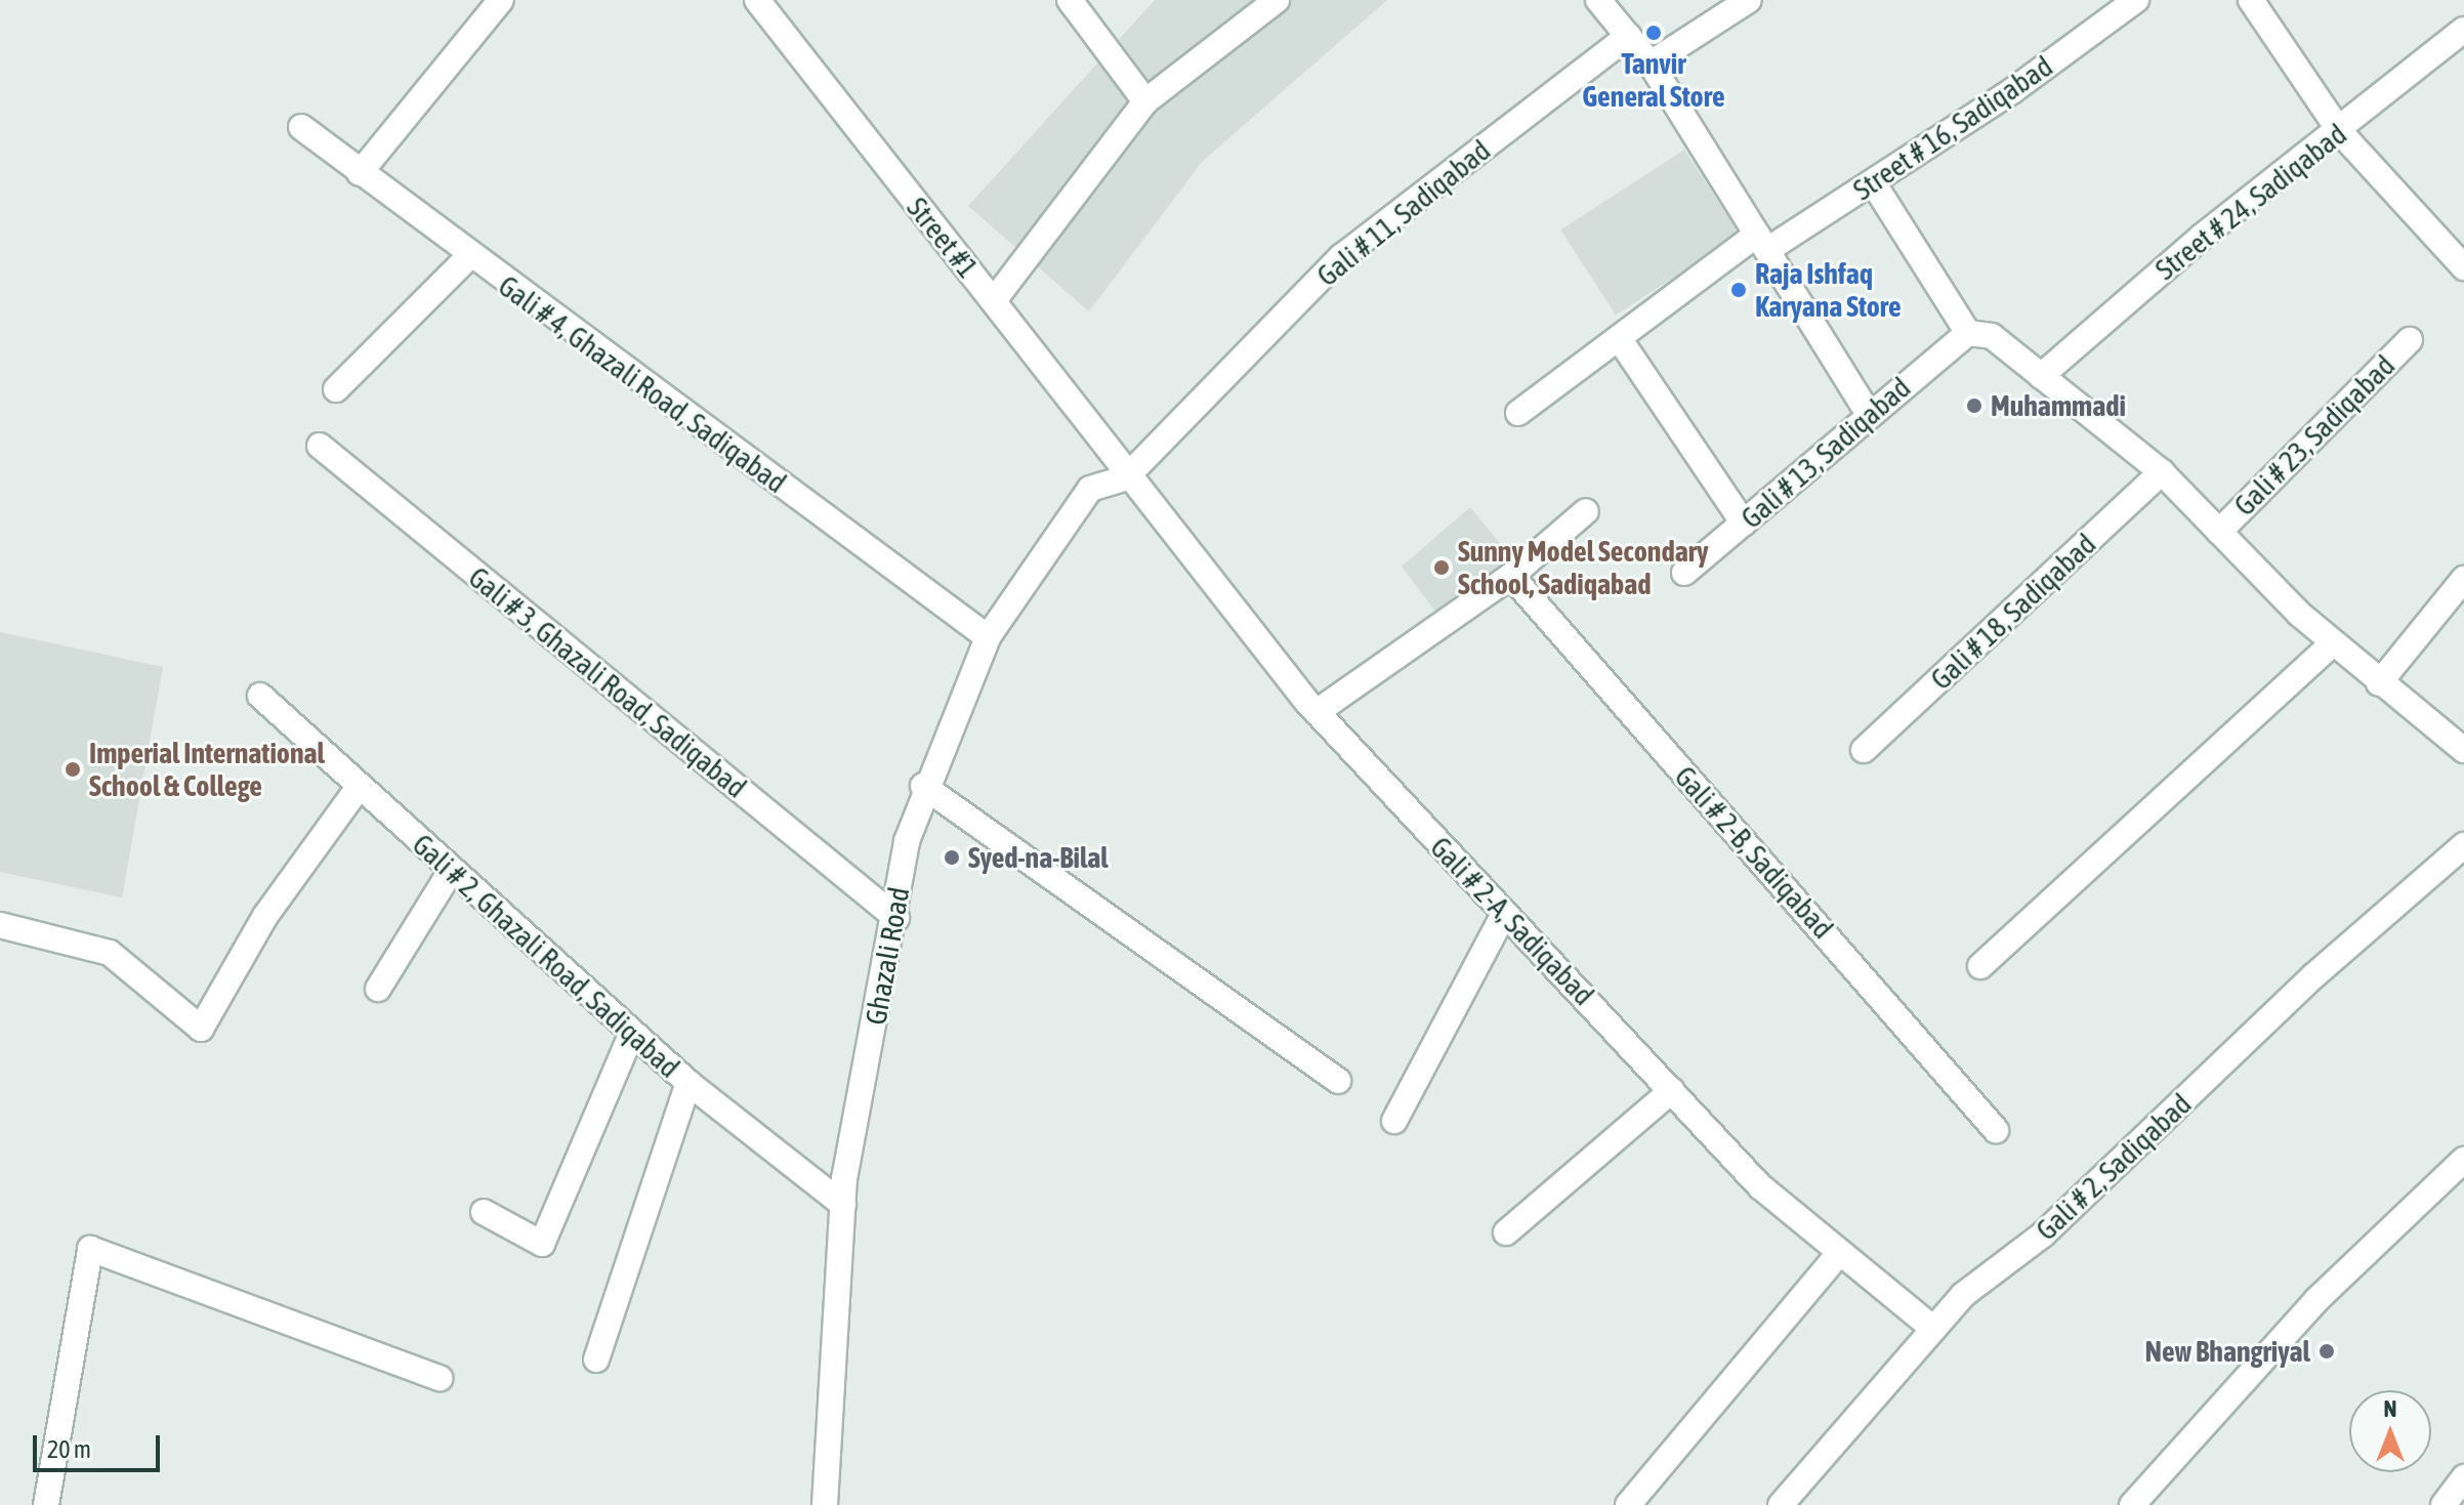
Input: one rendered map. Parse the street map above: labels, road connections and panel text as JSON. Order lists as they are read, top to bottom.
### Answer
{
  "streets": {
    "street": [
      "Street # 16, Sadiqabad",
      "Street # 24, Sadiqabad",
      "Gali # 11, Sadiqabad",
      "Street #1",
      "Gali # 4, Ghazali Road, Sadiqabad",
      "Gali # 23, Sadiqabad",
      "Gali # 13, Sadiqabad",
      "Gali # 18, Sadiqabad",
      "Gali # 3, Ghazali Road, Sadiqabad",
      "Gali # 2-B, Sadiqabad",
      "Gali # 2-A, Sadiqabad",
      "Gali # 2, Ghazali Road, Sadiqabad",
      "Ghazali Road",
      "Gali # 2, Sadiqabad"
    ]
  },
  "crossings": [
    ["Gali # 11, Sadiqabad", "Street #1"],
    ["Gali # 11, Sadiqabad", "Gali # 2-A, Sadiqabad"],
    ["Gali # 11, Sadiqabad", "Ghazali Road"],
    ["Street #1", "Gali # 2-A, Sadiqabad"],
    ["Street #1", "Ghazali Road"],
    ["Gali # 4, Ghazali Road, Sadiqabad", "Ghazali Road"],
    ["Gali # 3, Ghazali Road, Sadiqabad", "Ghazali Road"],
    ["Gali # 2-A, Sadiqabad", "Ghazali Road"],
    ["Gali # 2-A, Sadiqabad", "Gali # 2, Sadiqabad"],
    ["Gali # 2, Ghazali Road, Sadiqabad", "Ghazali Road"]
  ],
  "places": [
    "Tanvir General Store",
    "Raja Ishfaq Karyana Store",
    "Muhammadi",
    "Sunny Model Secondary School, Sadiqabad",
    "Imperial International School & College",
    "Syed-na-Bilal",
    "New Bhangriyal"
  ],
  "scale_bar": "20 m",
  "north": "top"
}
